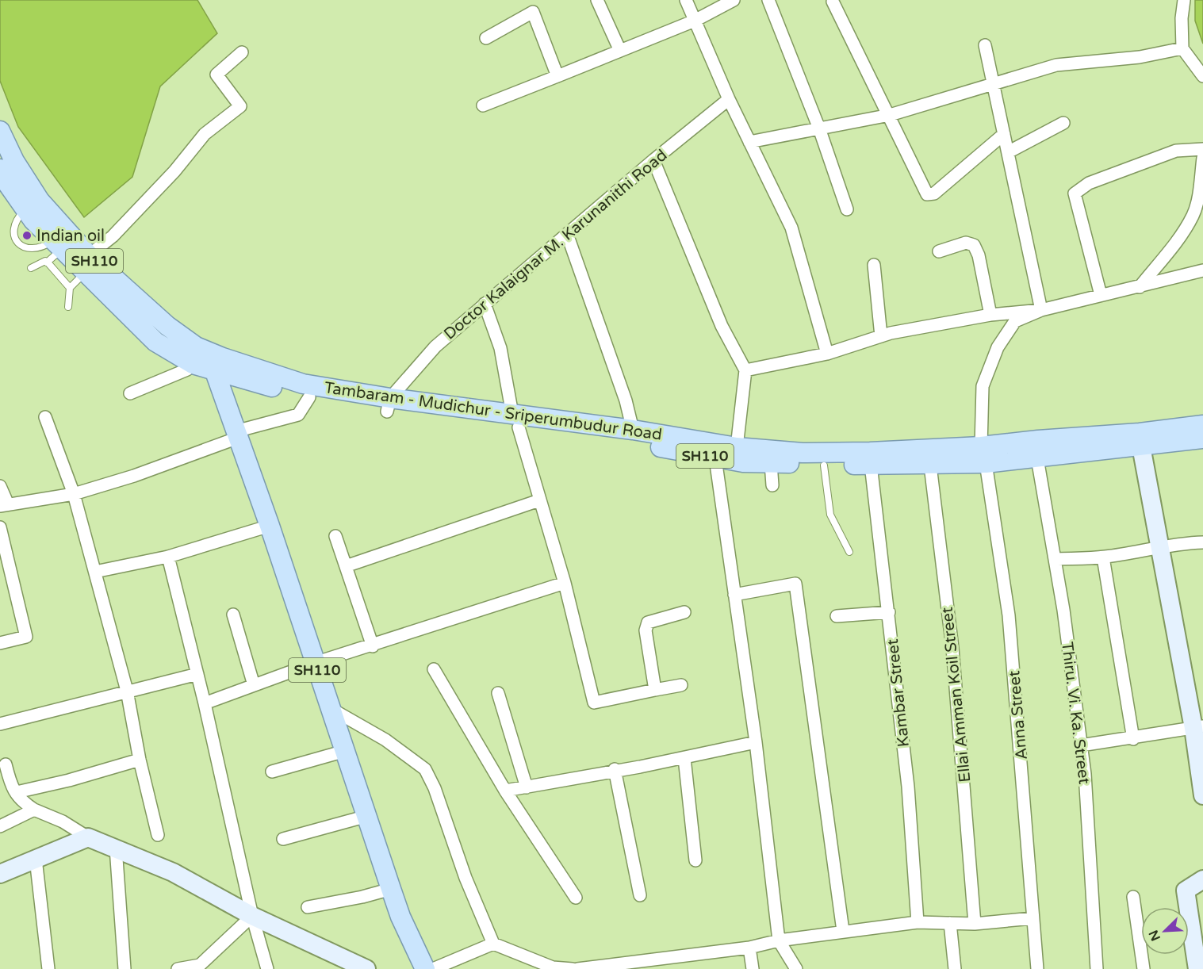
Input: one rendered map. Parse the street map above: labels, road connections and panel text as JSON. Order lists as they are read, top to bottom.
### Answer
{
  "streets": {
    "main road": ["SH110", "Tambaram - Mudichur - Sriperumbudur Road"],
    "street": [
      "Doctor Kalaignar M. Karunanithi Road",
      "Kambar Street",
      "Ellai Amman Koil Street",
      "Thiru. Vi. Ka. Street",
      "Anna Street"
    ]
  },
  "crossings": [
    ["Doctor Kalaignar M. Karunanithi Road", "Tambaram - Mudichur - Sriperumbudur Road"],
    ["SH110", "Tambaram - Mudichur - Sriperumbudur Road"],
    ["Tambaram - Mudichur - Sriperumbudur Road", "Kambar Street"],
    ["Tambaram - Mudichur - Sriperumbudur Road", "Ellai Amman Koil Street"],
    ["Tambaram - Mudichur - Sriperumbudur Road", "Thiru. Vi. Ka. Street"],
    ["Tambaram - Mudichur - Sriperumbudur Road", "Anna Street"]
  ],
  "places": ["Indian oil"],
  "north": "bottom left"
}
